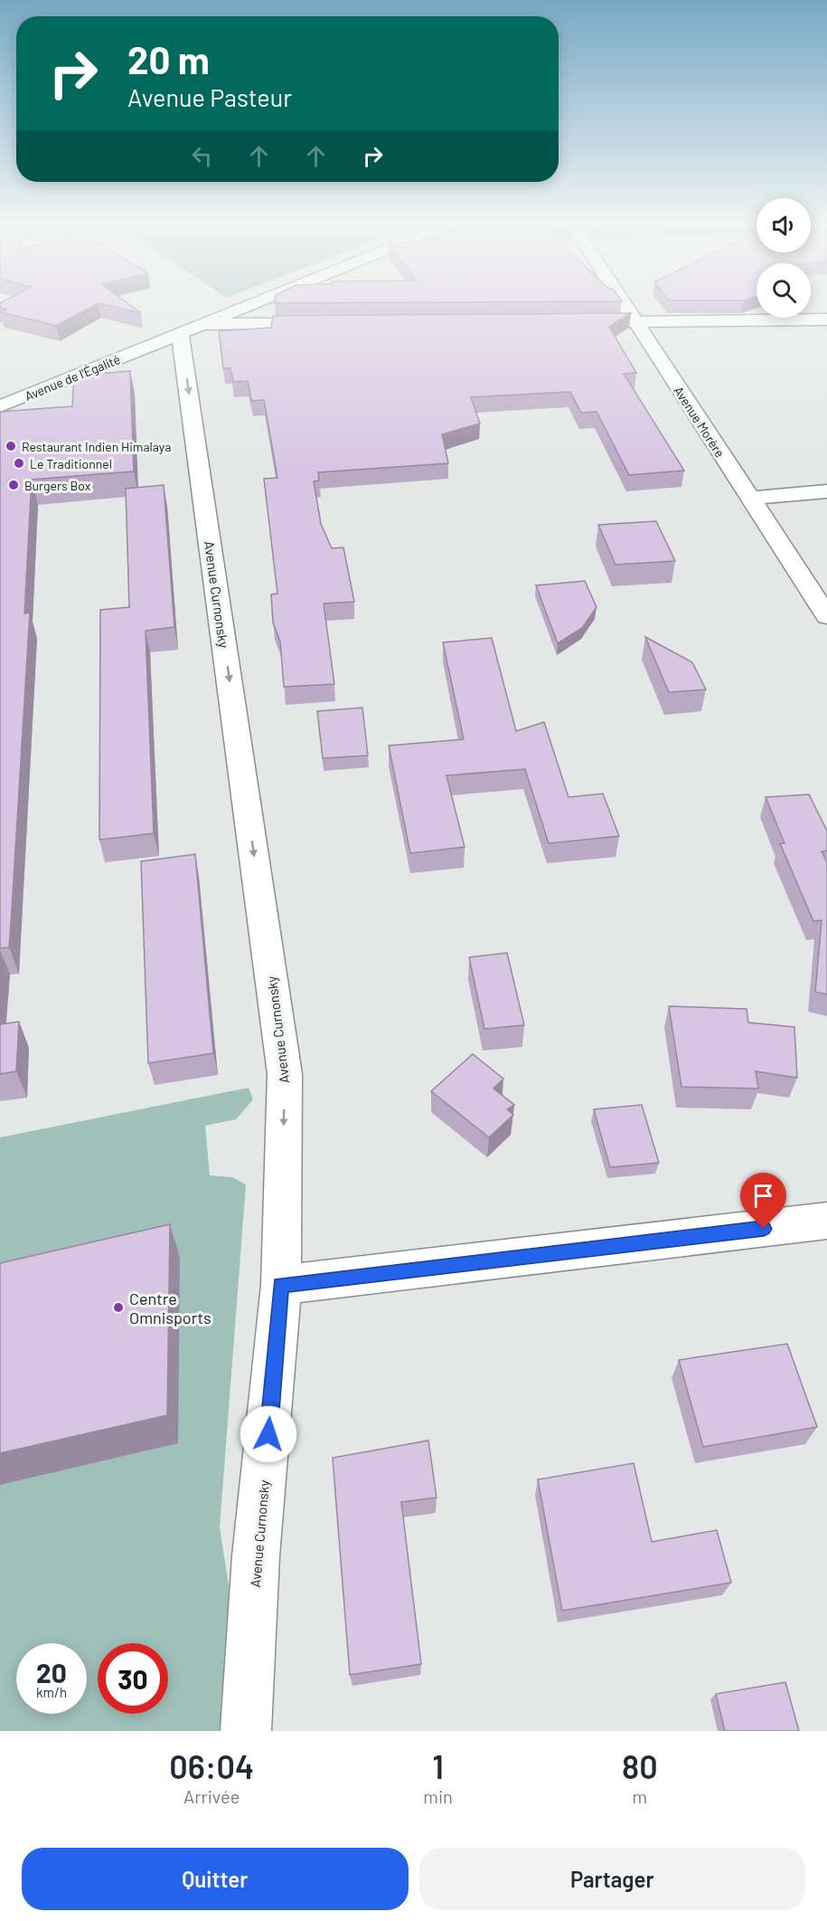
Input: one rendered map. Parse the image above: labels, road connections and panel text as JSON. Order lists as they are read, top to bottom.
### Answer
{
  "streets": {
    "street": ["Avenue de l'Égalité", "Avenue Morère", "Avenue Curnonsky"]
  },
  "crossings": [
    ["Avenue de l'Égalité", "Avenue Curnonsky"]
  ],
  "one_way": ["Avenue Curnonsky"],
  "places": [
    "Restaurant Indien Himalaya",
    "Le Traditionnel",
    "Burgers Box",
    "Centre Omnisports"
  ],
  "page": {
    "turn": ["20 m", "Avenue Pasteur"],
    "speed": "20 km/h",
    "limit": "30",
    "eta": [
      "06:04",
      "Arrivée",
      "1",
      "min",
      "80",
      "m"
    ],
    "buttons": ["Quitter", "Partager"]
  }
}
